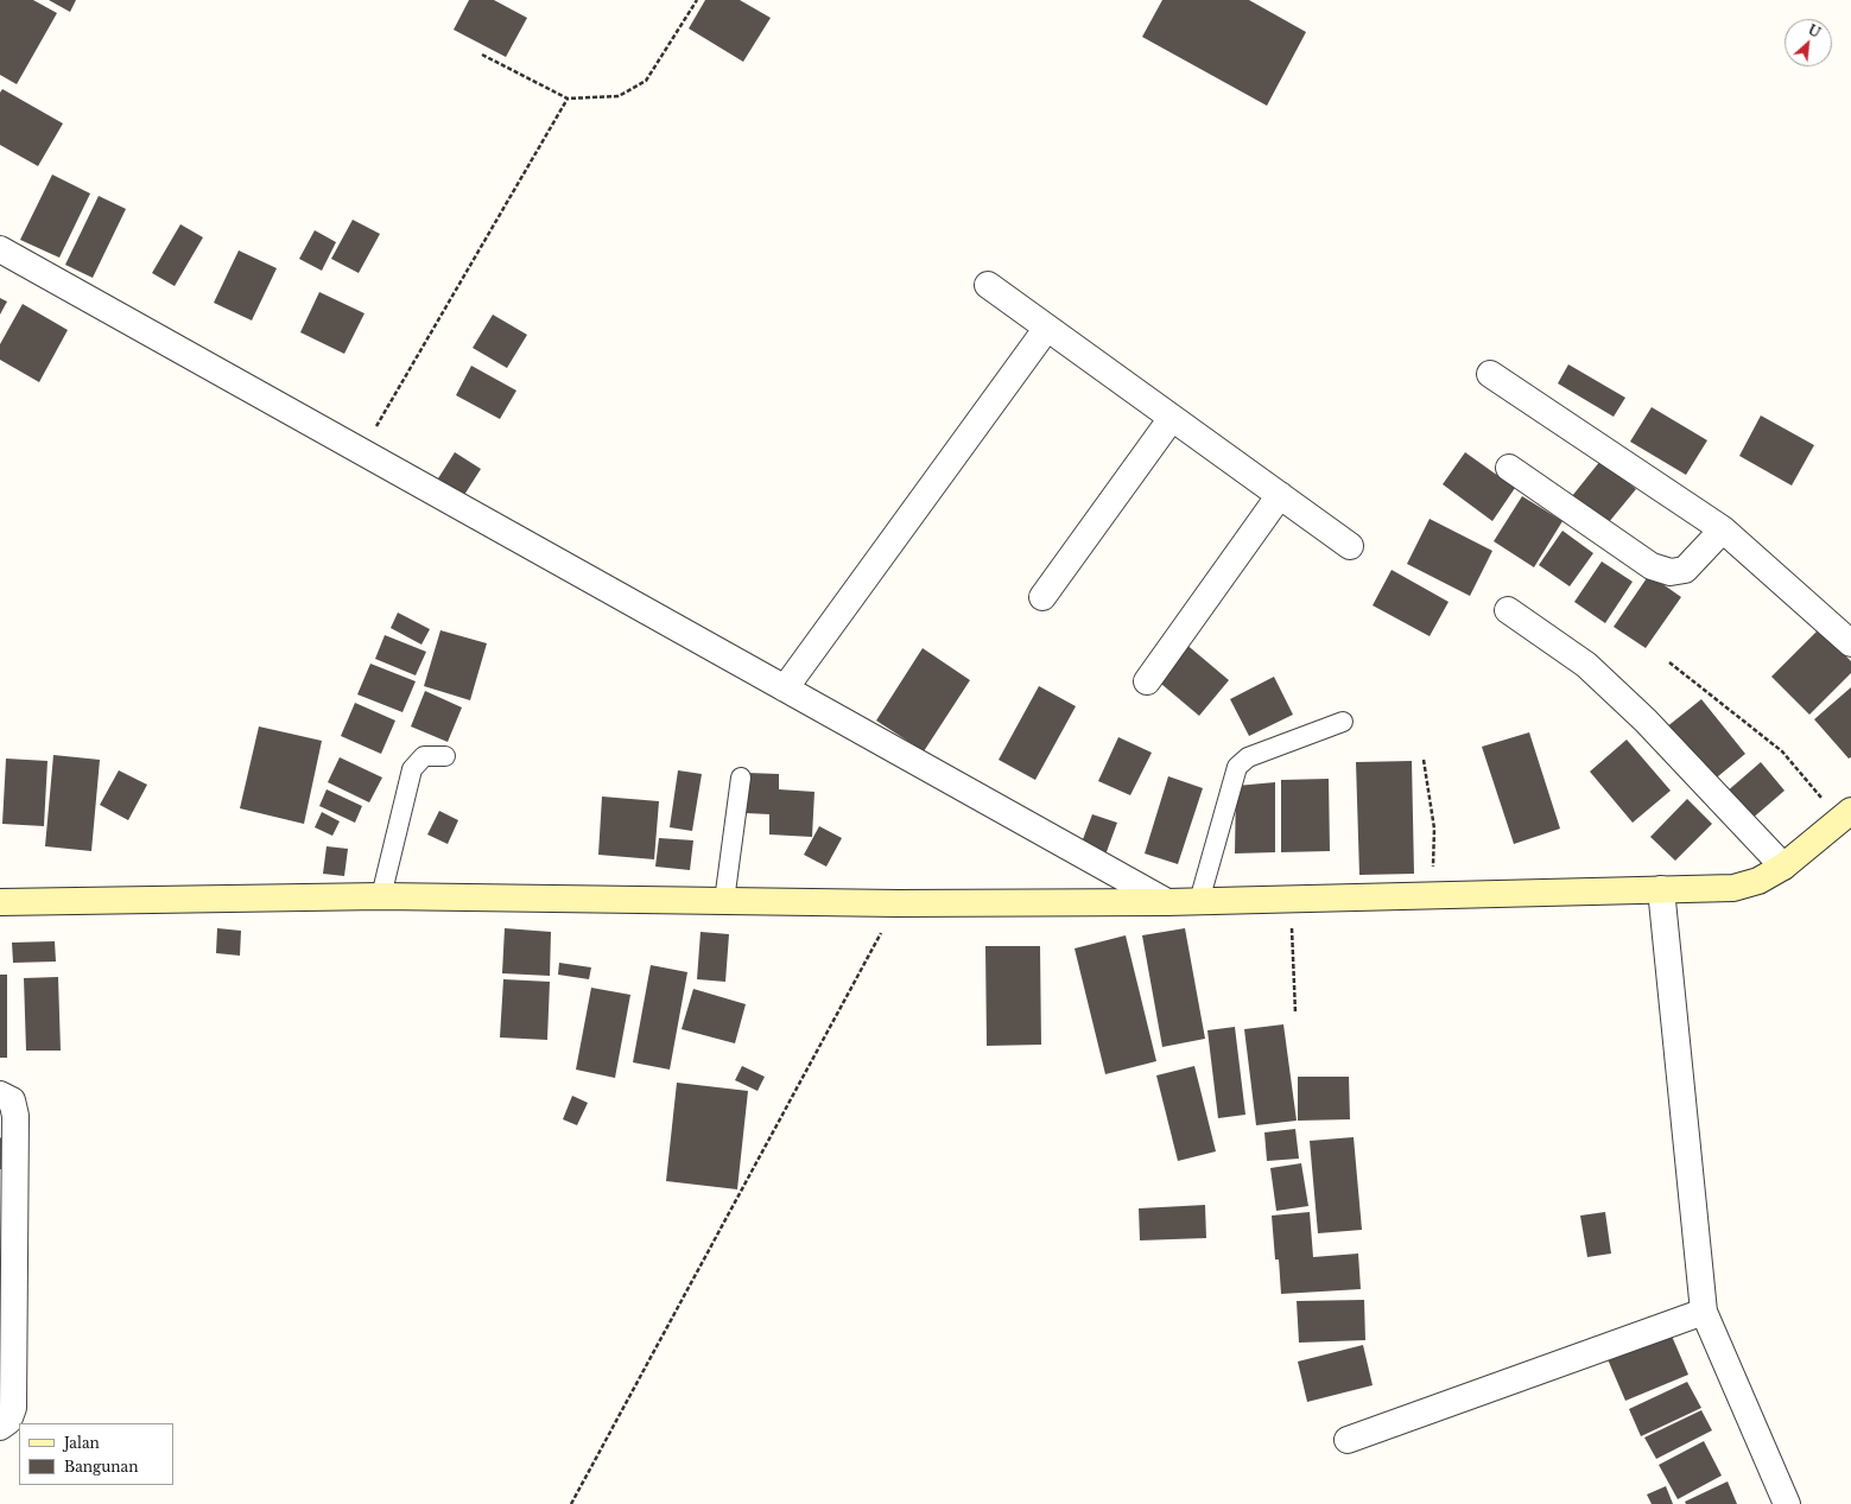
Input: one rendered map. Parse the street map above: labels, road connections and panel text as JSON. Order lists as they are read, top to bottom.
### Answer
{
  "legend": ["Jalan", "Bangunan"],
  "north": "top right"
}
